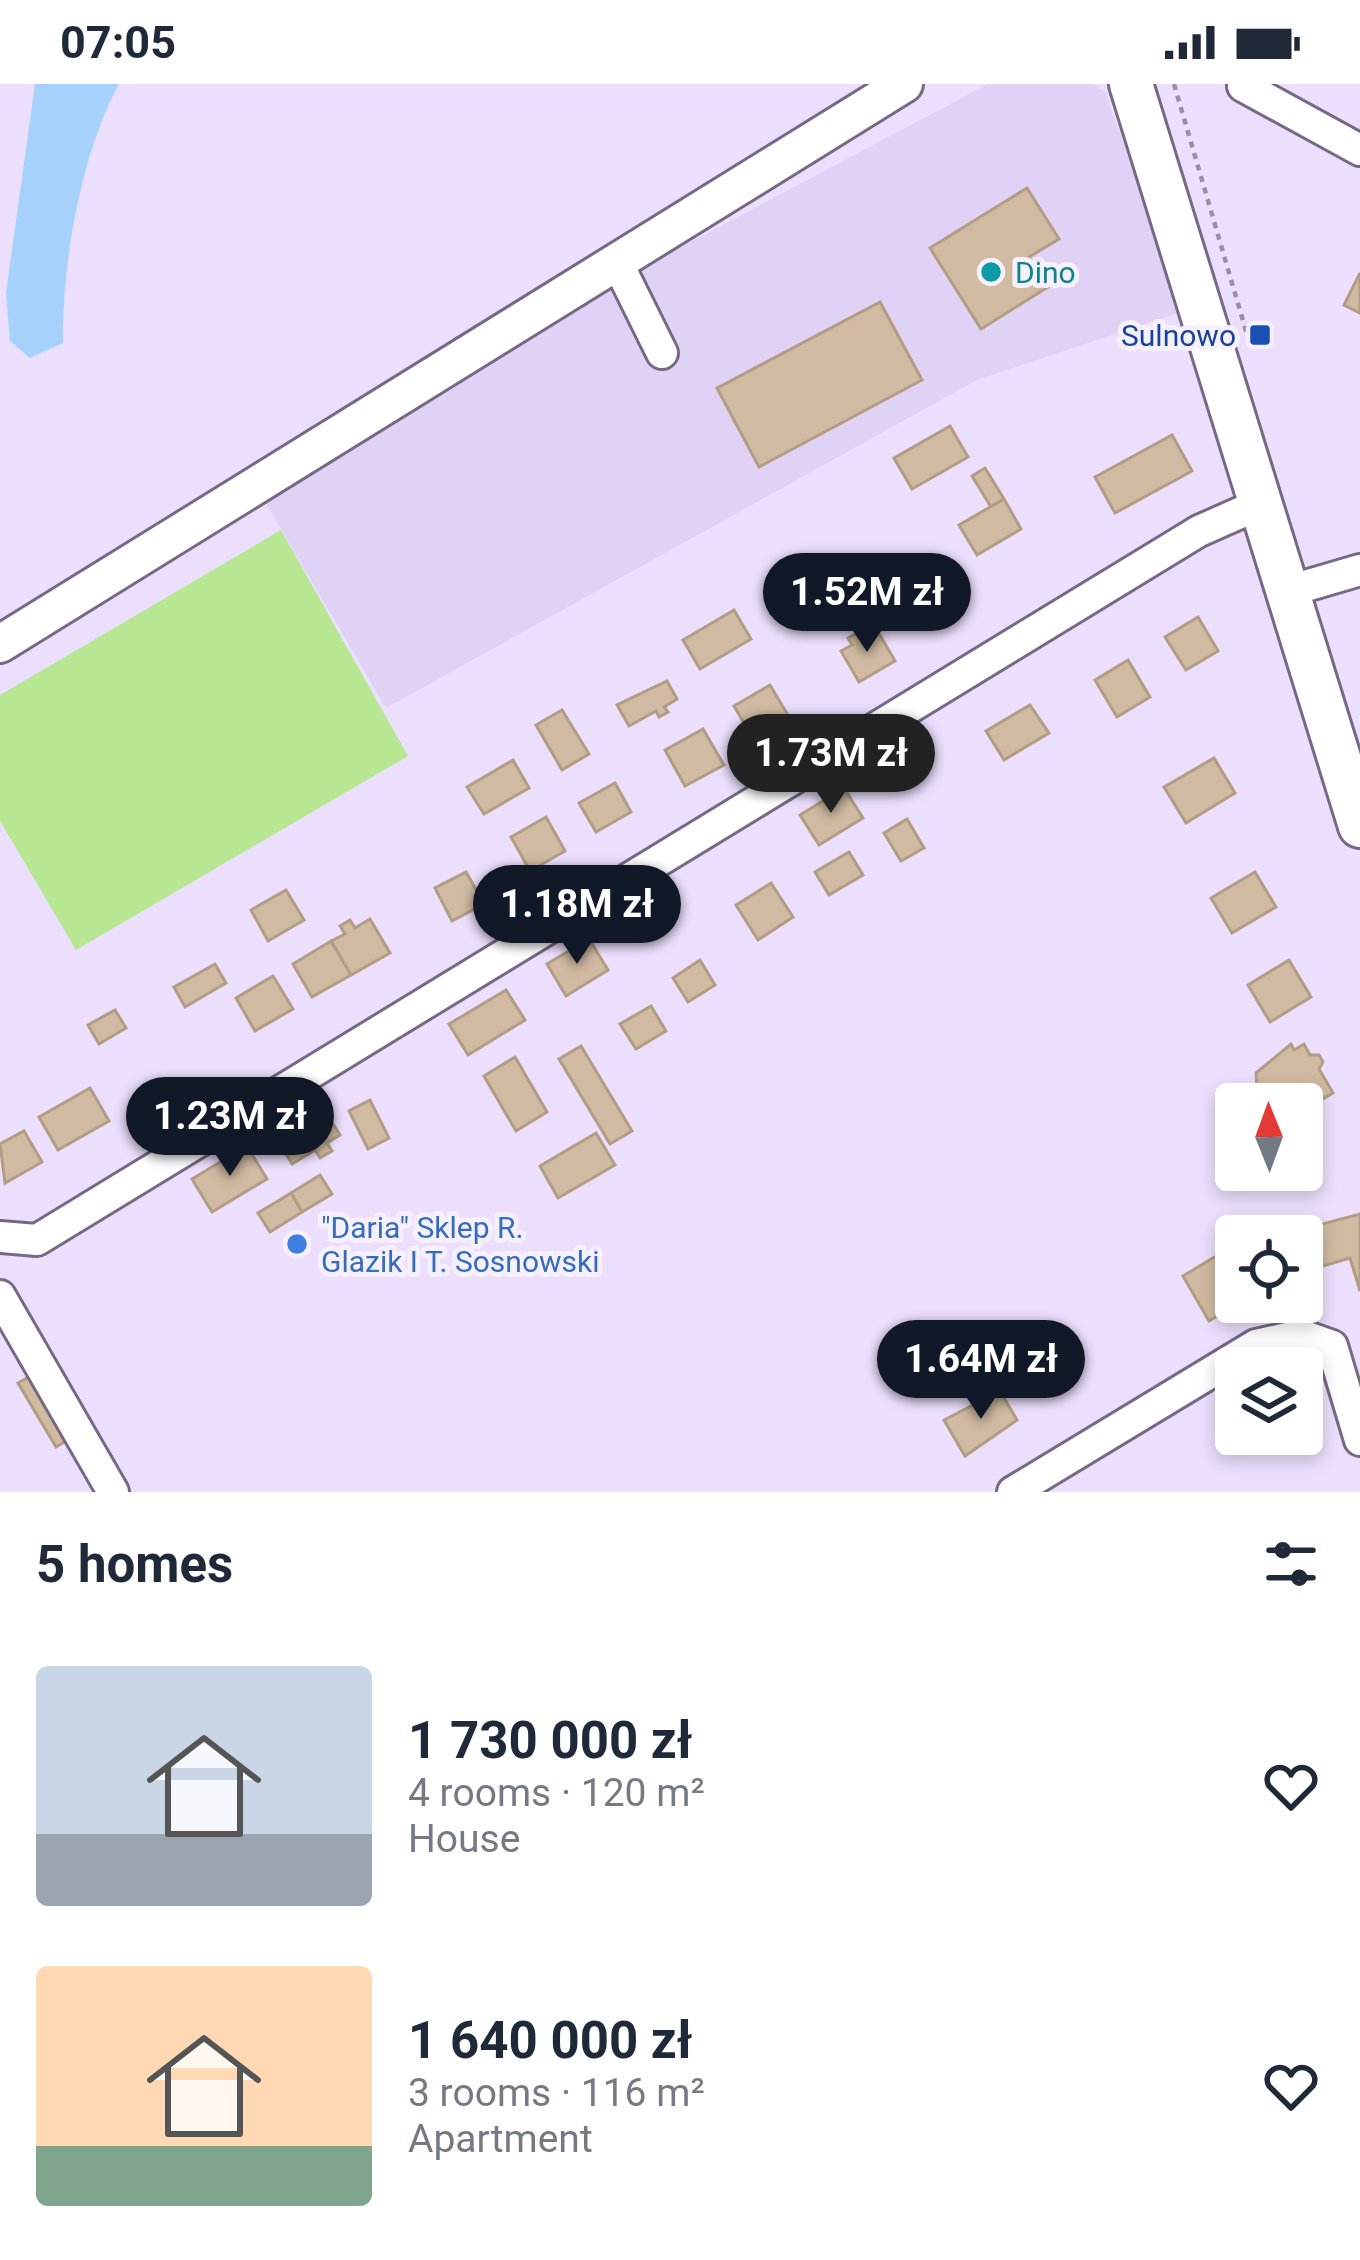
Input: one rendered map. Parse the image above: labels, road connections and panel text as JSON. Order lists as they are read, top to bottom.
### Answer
{
  "places": {
    "other": ["Dino", "\"Daria\" Sklep R. Glazik I T. Sosnowski"],
    "transit": ["Sulnowo"]
  },
  "north": "top",
  "page": {
    "status": "07:05",
    "price": [
      "1.52M zł",
      "1.73M zł",
      "1.18M zł",
      "1.23M zł",
      "1.64M zł"
    ],
    "heading": "5 homes",
    "list": [
      {
        "name": "1 730 000 zł",
        "note": "4 rooms · 120 m² · House"
      },
      {
        "name": "1 640 000 zł",
        "note": "3 rooms · 116 m² · Apartment"
      }
    ]
  }
}
